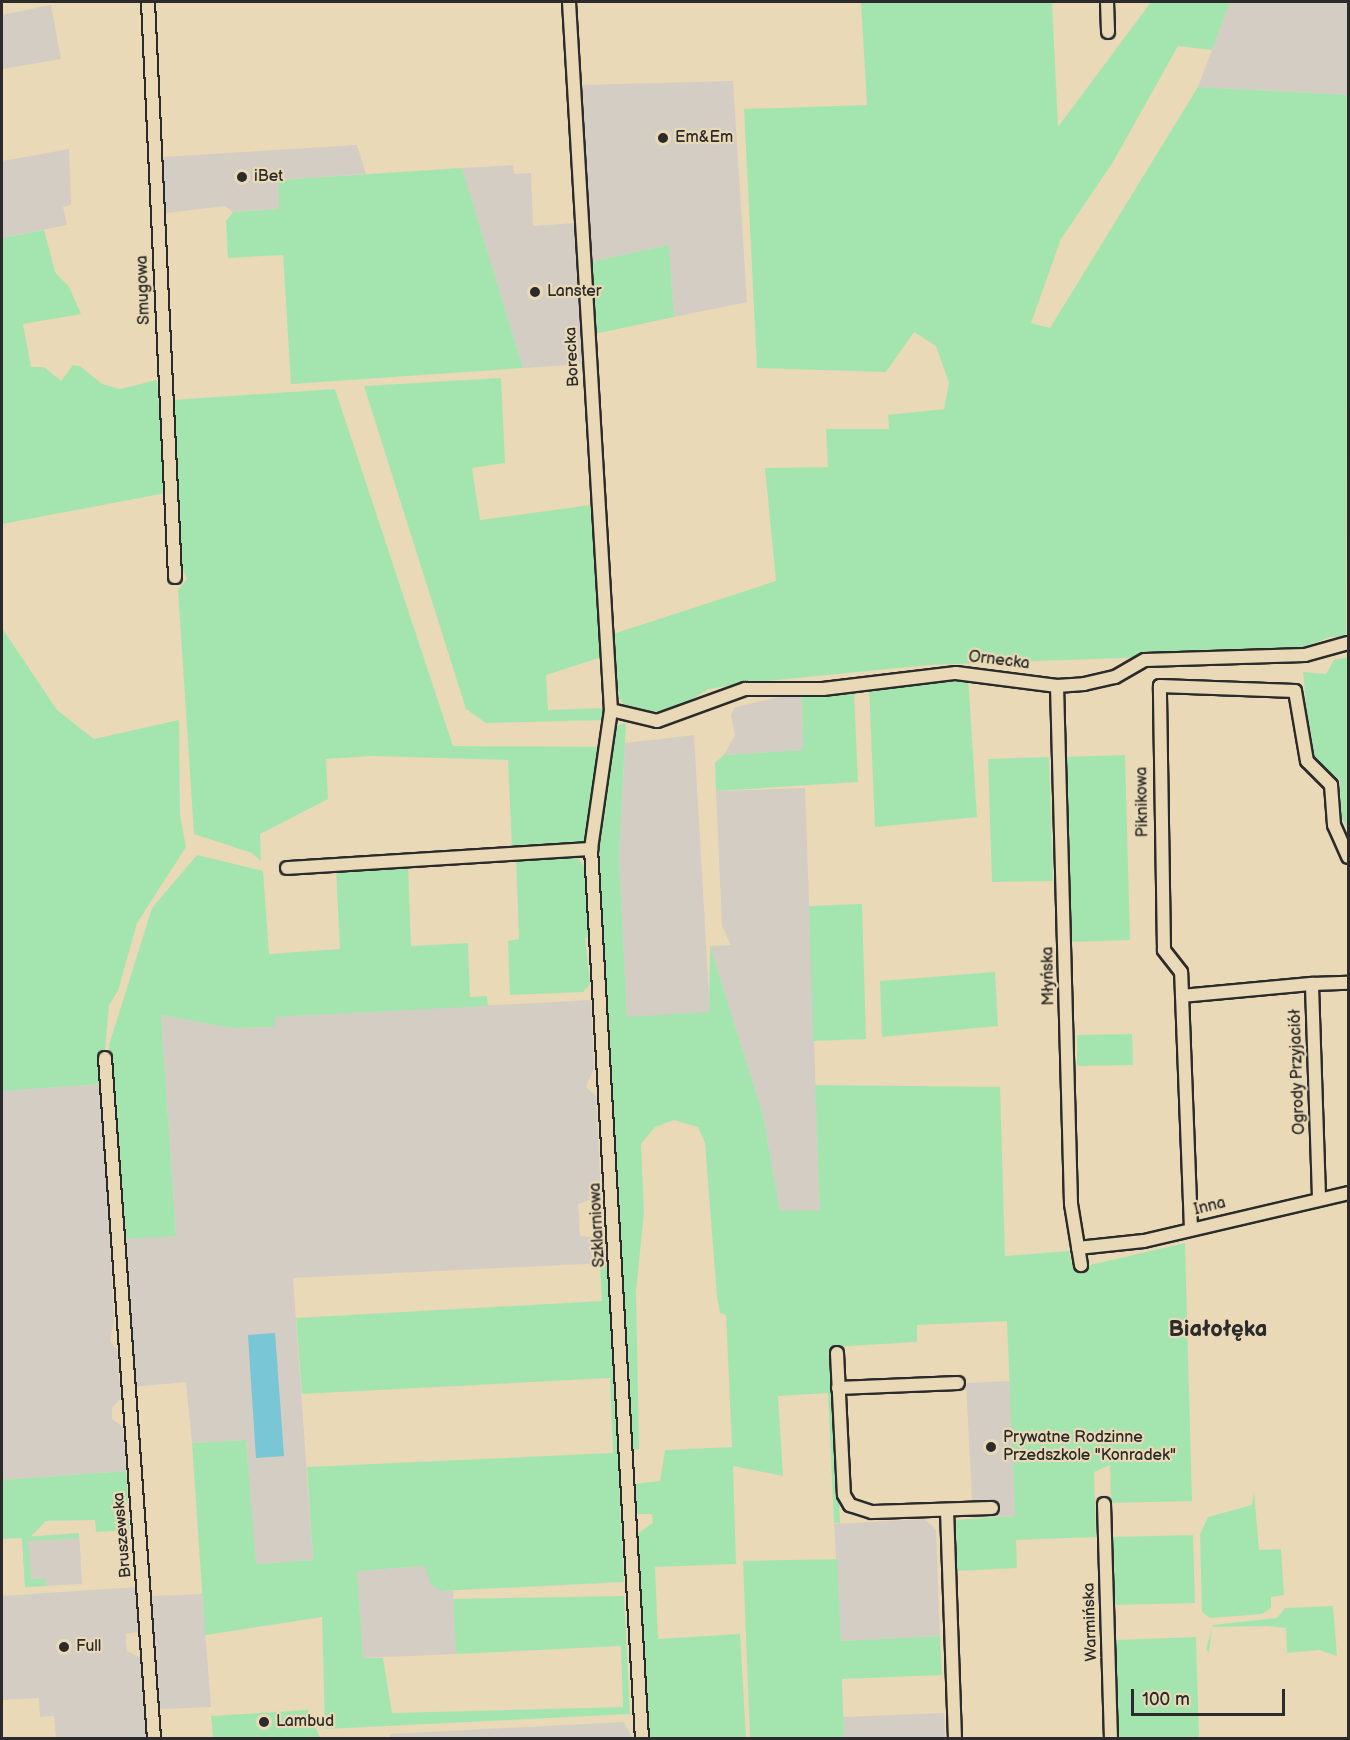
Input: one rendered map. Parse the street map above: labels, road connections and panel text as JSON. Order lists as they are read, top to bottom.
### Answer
{
  "streets": {
    "street": [
      "Smugowa",
      "Borecka",
      "Ornecka",
      "Piknikowa",
      "Młyńska",
      "Ogrody Przyjaciół",
      "Inna",
      "Szklarniowa",
      "Bruszewska",
      "Warmińska"
    ]
  },
  "crossings": [
    ["Borecka", "Ornecka"],
    ["Borecka", "Szklarniowa"],
    ["Ornecka", "Młyńska"],
    ["Ornecka", "Szklarniowa"],
    ["Piknikowa", "Inna"],
    ["Młyńska", "Inna"],
    ["Ogrody Przyjaciół", "Inna"]
  ],
  "districts": ["Białołęka"],
  "places": [
    "Em&Em",
    "iBet",
    "Lanster",
    "Prywatne Rodzinne Przedszkole \"Konradek\"",
    "Full",
    "Lambud"
  ],
  "scale_bar": "100 m"
}
